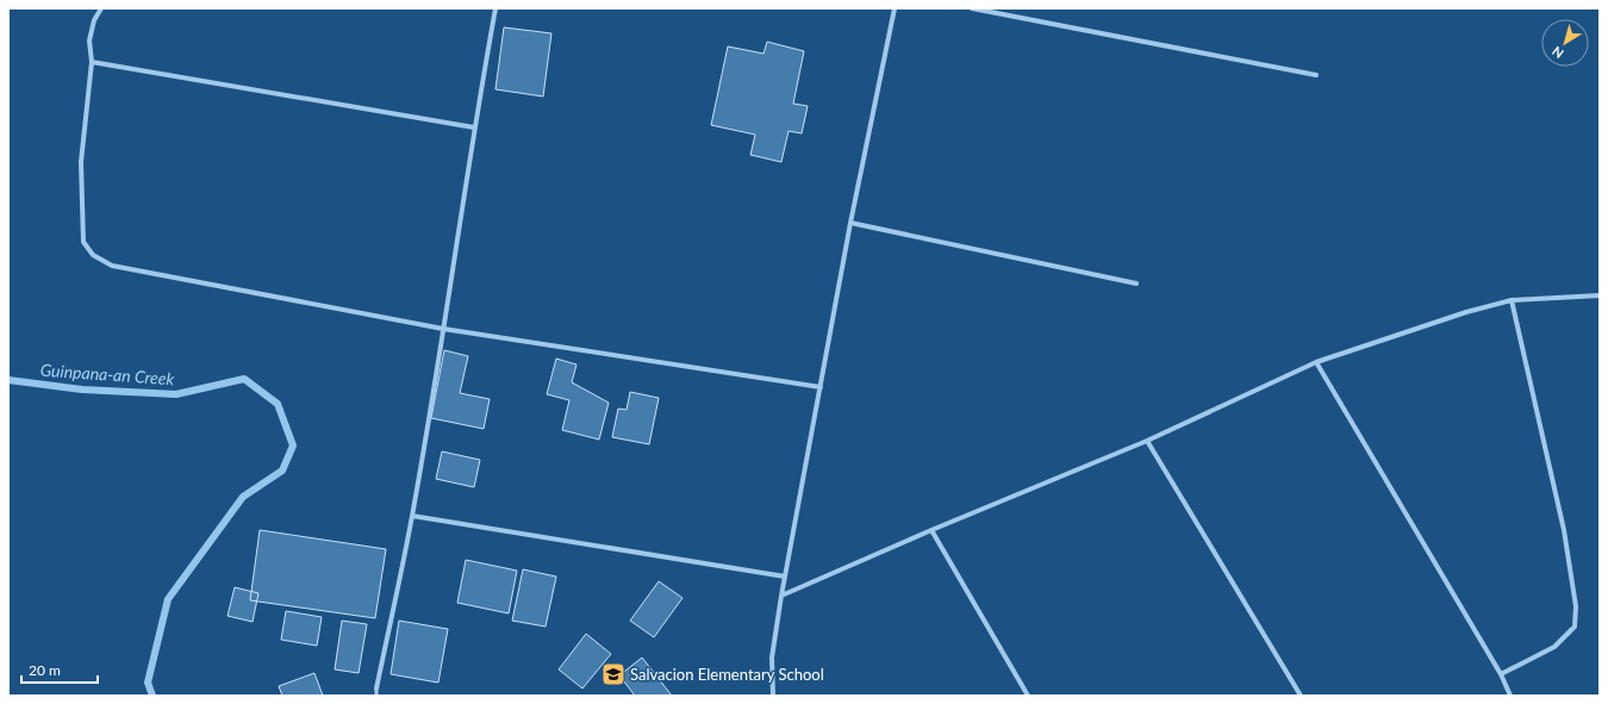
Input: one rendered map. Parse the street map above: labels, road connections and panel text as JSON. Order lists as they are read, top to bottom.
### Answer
{
  "water": ["Guinpana-an Creek"],
  "places": {
    "school or university": ["Salvacion Elementary School"]
  },
  "scale_bar": "20 m",
  "north": "bottom left"
}
